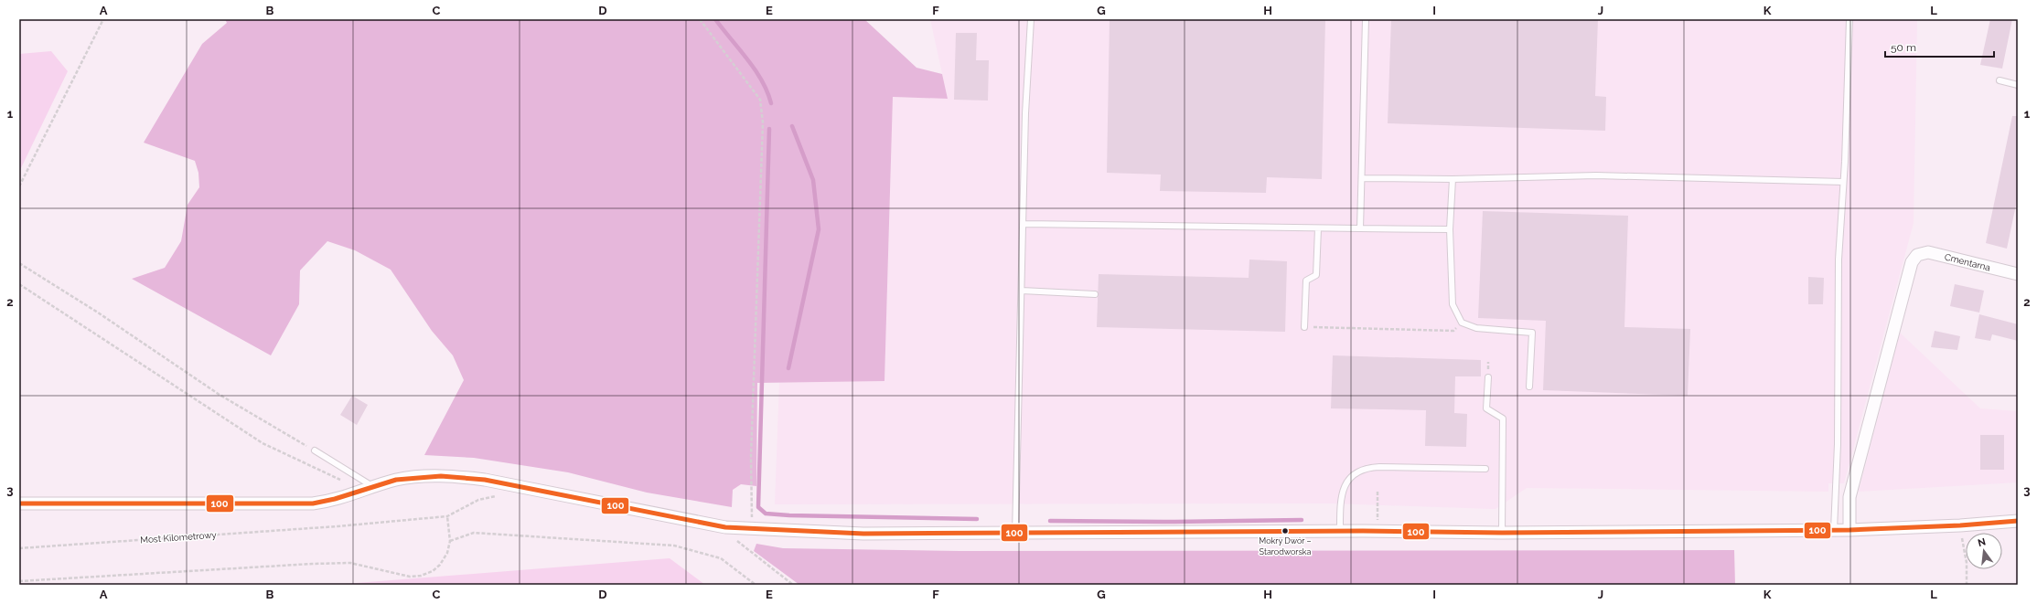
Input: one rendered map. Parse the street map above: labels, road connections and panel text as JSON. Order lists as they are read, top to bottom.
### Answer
{
  "streets": {
    "street": ["Cmentarna"],
    "path": ["Most Kilometrowy"]
  },
  "places": ["Mokry Dwór – Starodworska"],
  "lines": ["transit line 100"],
  "scale_bar": "50 m",
  "north": "top",
  "grid": {
    "columns": [
      "A",
      "B",
      "C",
      "D",
      "E",
      "F",
      "G",
      "H",
      "I",
      "J",
      "K",
      "L"
    ],
    "rows": ["1", "2", "3"]
  }
}
